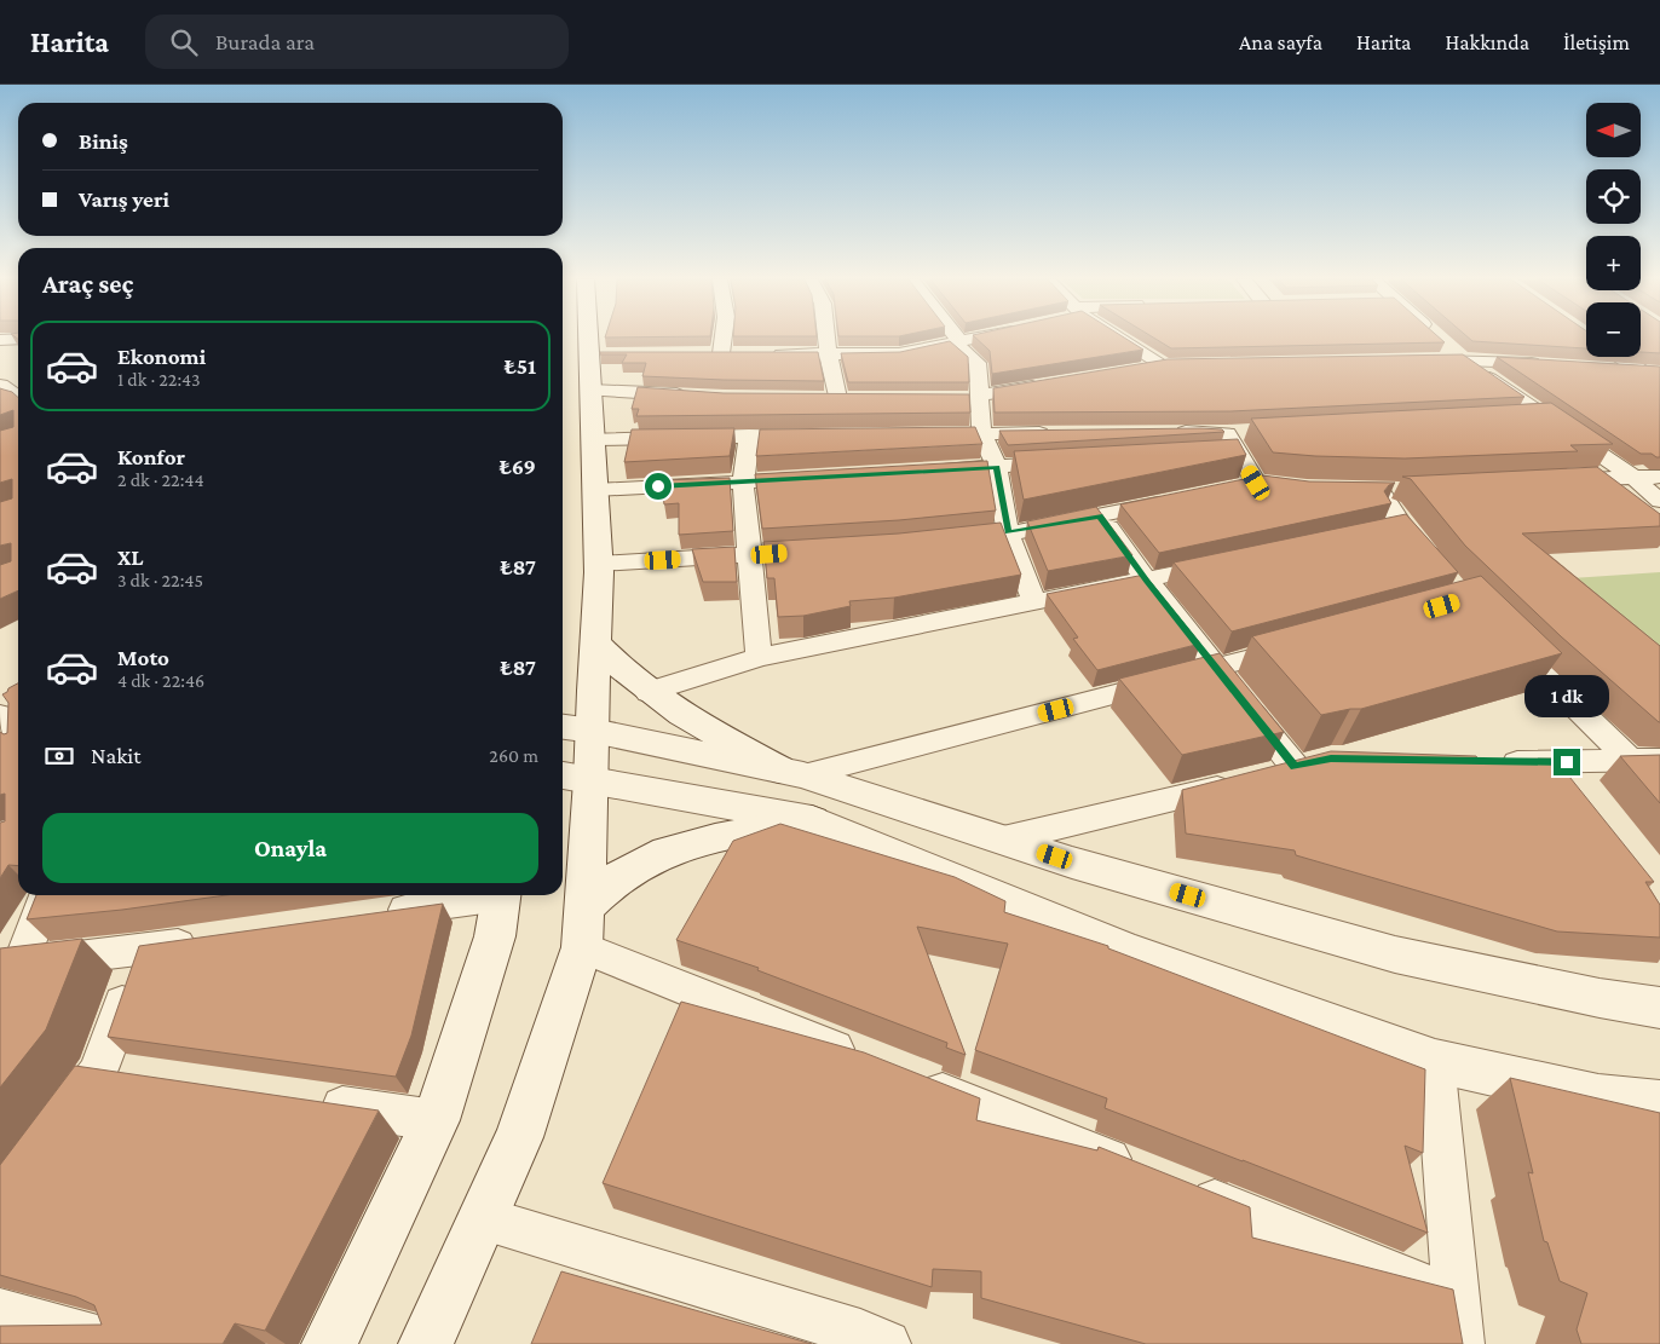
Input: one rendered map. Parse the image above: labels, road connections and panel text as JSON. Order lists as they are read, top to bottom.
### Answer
{
  "north": "left",
  "page": {
    "header": "Harita",
    "search": "Burada ara",
    "nav": [
      "Ana sayfa",
      "Harita",
      "Hakkında",
      "İletişim"
    ],
    "map_buttons": ["+", "−"],
    "banner": ["Biniş", "Varış yeri"],
    "heading": "Araç seç",
    "list": [
      {
        "name": "Ekonomi",
        "note": "1 dk · 22:43",
        "value": "₺51"
      },
      {
        "name": "Konfor",
        "note": "2 dk · 22:44",
        "value": "₺69"
      },
      {
        "name": "XL",
        "note": "3 dk · 22:45",
        "value": "₺87"
      },
      {
        "name": "Moto",
        "note": "4 dk · 22:46",
        "value": "₺87"
      }
    ],
    "bubble": "1 dk",
    "pay": ["Nakit", "260 m"],
    "buttons": "Onayla"
  }
}
